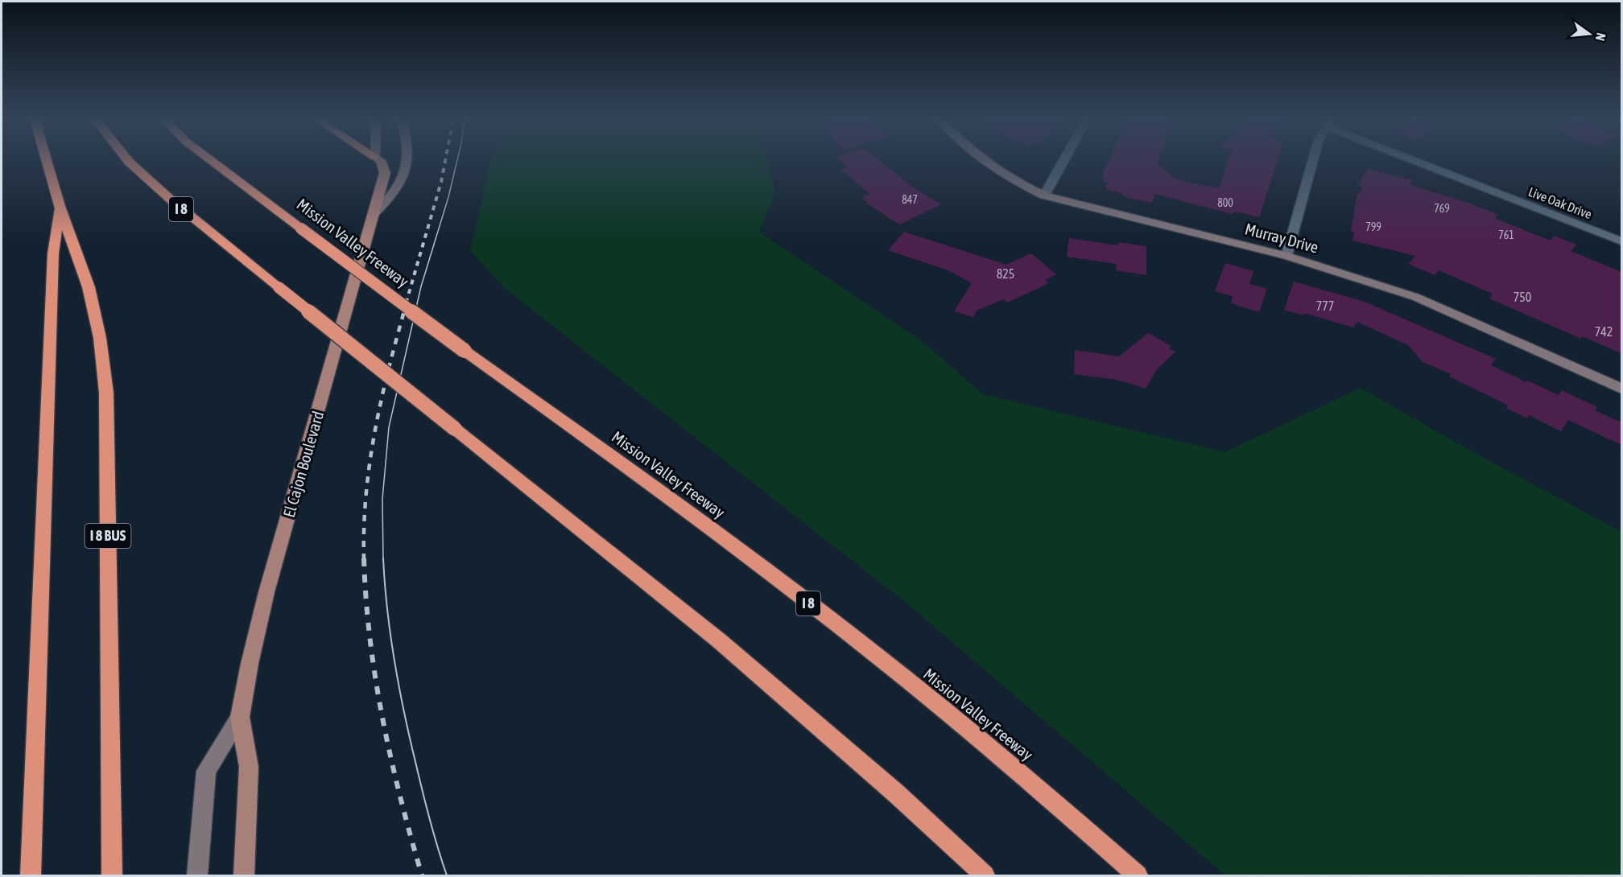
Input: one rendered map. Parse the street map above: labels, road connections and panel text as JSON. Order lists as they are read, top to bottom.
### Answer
{
  "streets": {
    "highway": ["I 8", "Mission Valley Freeway", "I 8 BUS"],
    "main road": ["El Cajon Boulevard"],
    "street": ["Live Oak Drive", "Murray Drive"]
  },
  "house_numbers": [
    "847",
    "800",
    "769",
    "799",
    "761",
    "825",
    "750",
    "777",
    "742"
  ],
  "north": "right"
}
